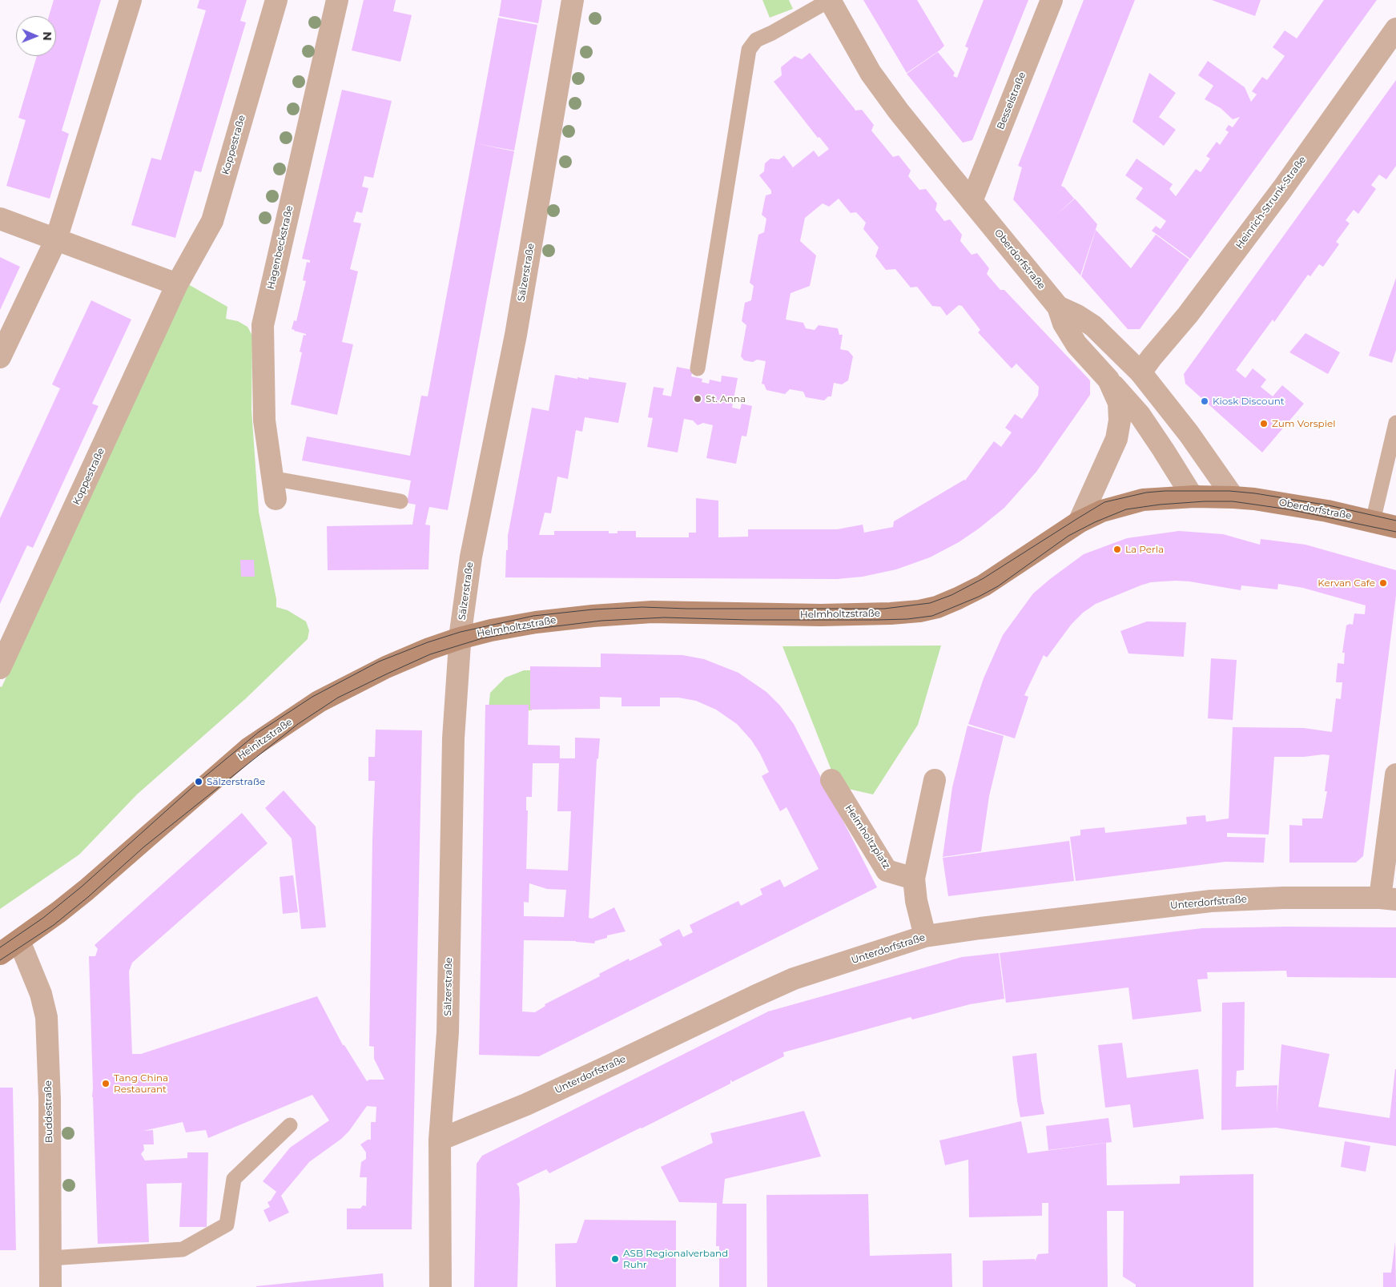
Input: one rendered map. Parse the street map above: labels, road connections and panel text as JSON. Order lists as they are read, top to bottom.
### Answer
{
  "streets": {
    "main road": ["Oberdorfstraße", "Helmholtzstraße", "Heinitzstraße"],
    "street": [
      "Besselstraße",
      "Koppestraße",
      "Heinrich-Strunk-Straße",
      "Hagenbeckstraße",
      "Sälzerstraße",
      "Helmholtzplatz",
      "Unterdorfstraße",
      "Buddestraße"
    ]
  },
  "crossings": [
    ["Besselstraße", "Oberdorfstraße"],
    ["Heinrich-Strunk-Straße", "Oberdorfstraße"],
    ["Oberdorfstraße", "Helmholtzstraße"],
    ["Sälzerstraße", "Helmholtzstraße"],
    ["Sälzerstraße", "Heinitzstraße"],
    ["Sälzerstraße", "Unterdorfstraße"],
    ["Helmholtzstraße", "Heinitzstraße"],
    ["Heinitzstraße", "Buddestraße"]
  ],
  "places": [
    "St. Anna",
    "Kiosk Discount",
    "Zum Vorspiel",
    "La Perla",
    "Kervan Cafe",
    "Sälzerstraße",
    "Tang China Restaurant",
    "ASB Regionalverband Ruhr"
  ],
  "north": "right"
}
